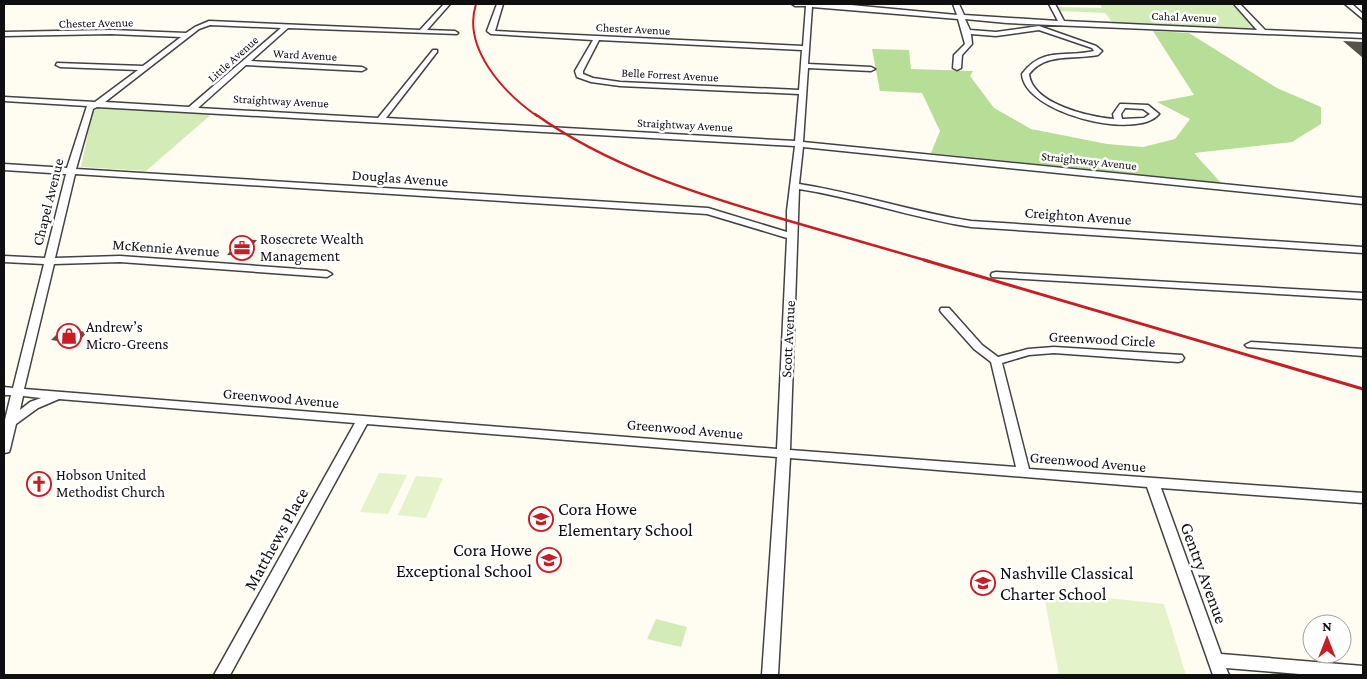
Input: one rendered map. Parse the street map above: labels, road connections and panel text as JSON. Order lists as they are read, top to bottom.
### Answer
{
  "streets": {
    "street": [
      "Cahal Avenue",
      "Chester Avenue",
      "Ward Avenue",
      "Little Avenue",
      "Belle Forrest Avenue",
      "Straightway Avenue",
      "Douglas Avenue",
      "Chapel Avenue",
      "Creighton Avenue",
      "McKennie Avenue",
      "Scott Avenue",
      "Greenwood Circle",
      "Greenwood Avenue",
      "Matthews Place",
      "Gentry Avenue"
    ]
  },
  "crossings": [
    ["Cahal Avenue", "Scott Avenue"],
    ["Chester Avenue", "Belle Forrest Avenue"],
    ["Chester Avenue", "Chapel Avenue"],
    ["Chester Avenue", "Scott Avenue"],
    ["Ward Avenue", "Little Avenue"],
    ["Little Avenue", "Straightway Avenue"],
    ["Little Avenue", "Chapel Avenue"],
    ["Belle Forrest Avenue", "Scott Avenue"],
    ["Straightway Avenue", "Chapel Avenue"],
    ["Straightway Avenue", "Scott Avenue"],
    ["Douglas Avenue", "Chapel Avenue"],
    ["Douglas Avenue", "Scott Avenue"],
    ["Chapel Avenue", "McKennie Avenue"],
    ["Chapel Avenue", "Greenwood Avenue"],
    ["Creighton Avenue", "Scott Avenue"],
    ["Scott Avenue", "Greenwood Avenue"],
    ["Greenwood Avenue", "Matthews Place"],
    ["Greenwood Avenue", "Gentry Avenue"]
  ],
  "places": {
    "office": ["Rosecrete Wealth Management"],
    "shop": ["Andrew’s Micro-Greens"],
    "church": ["Hobson United Methodist Church"],
    "school or university": ["Cora Howe Elementary School", "Cora Howe Exceptional School", "Nashville Classical Charter School"]
  },
  "north": "top"
}
